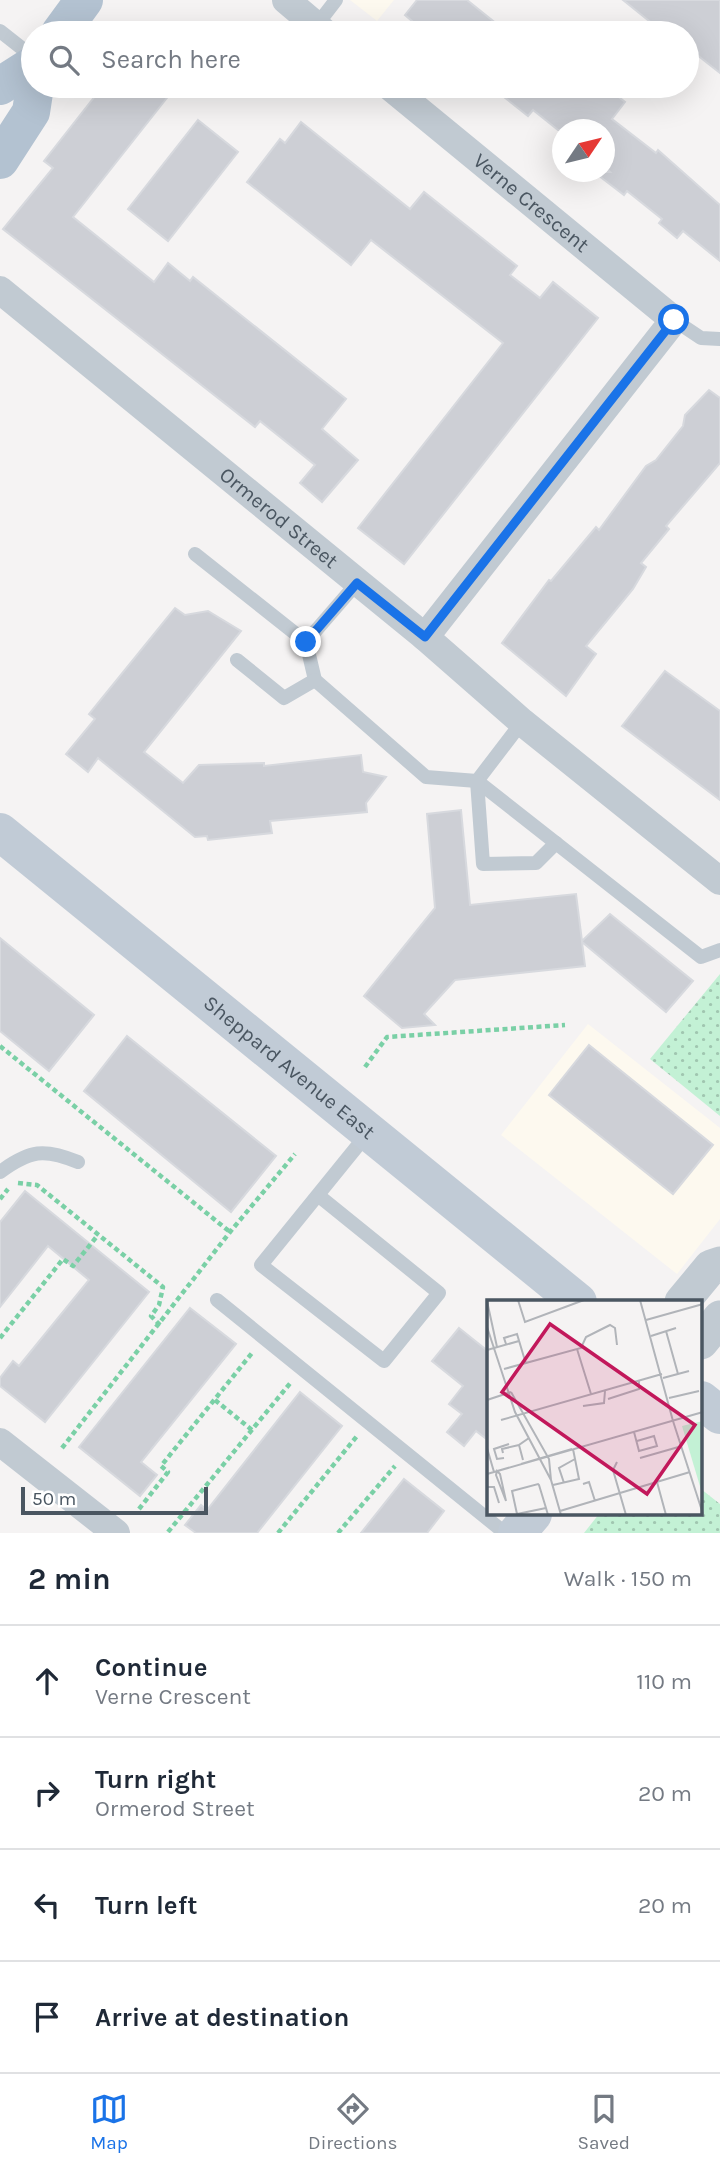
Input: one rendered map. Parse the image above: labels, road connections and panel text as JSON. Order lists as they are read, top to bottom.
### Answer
{
  "streets": {
    "main road": ["Sheppard Avenue East"],
    "street": ["Verne Crescent", "Ormerod Street"]
  },
  "scale_bar": "50 m",
  "north": "top right",
  "page": {
    "search": "Search here",
    "scale": "50 m",
    "heading": ["2 min", "Walk · 150 m"],
    "list": [
      ["Continue", "Verne Crescent", "110 m"],
      ["Turn right", "Ormerod Street", "20 m"],
      ["Turn left", "20 m"],
      "Arrive at destination"
    ],
    "nav": ["Map", "Directions", "Saved"]
  }
}
